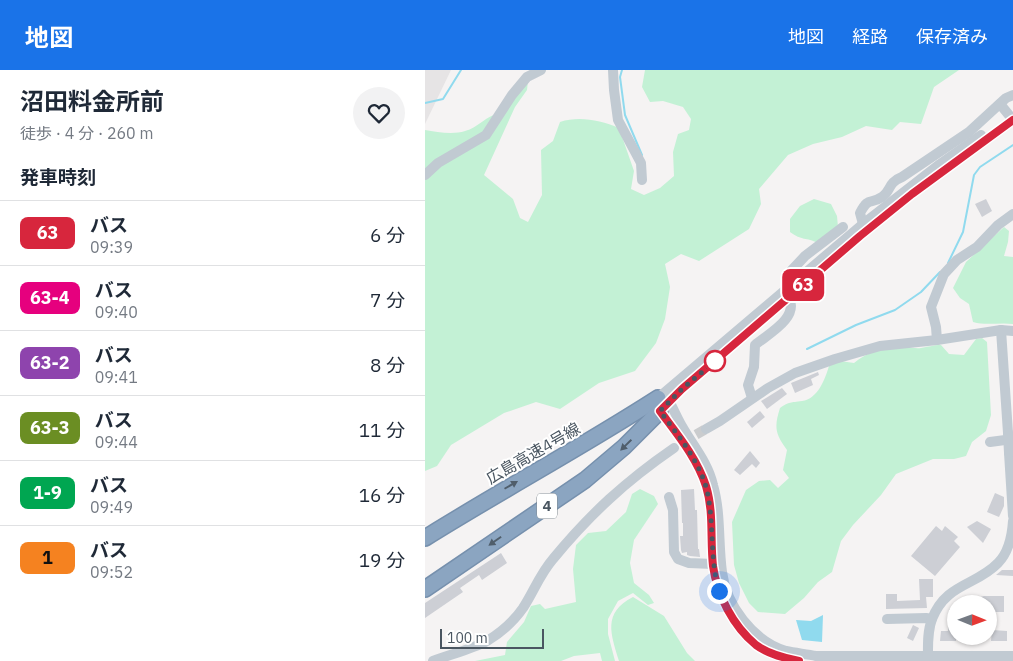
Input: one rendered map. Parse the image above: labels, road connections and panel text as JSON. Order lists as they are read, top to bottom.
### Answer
{
  "streets": {
    "highway": ["広島高速4号線", "4"]
  },
  "crossings": [
    ["広島高速4号線", "4"]
  ],
  "lines": ["bus line 63"],
  "scale_bar": "100 m",
  "north": "right",
  "page": {
    "header": "地図",
    "nav": ["地図", "経路", "保存済み"],
    "heading": [
      ["沼田料金所前", "徒歩 · 4 分 · 260 m"],
      "発車時刻"
    ],
    "on_map": "63",
    "list": [
      {
        "mark": "63",
        "name": "バス",
        "note": "09:39",
        "value": "6 分"
      },
      {
        "mark": "63-4",
        "name": "バス",
        "note": "09:40",
        "value": "7 分"
      },
      {
        "mark": "63-2",
        "name": "バス",
        "note": "09:41",
        "value": "8 分"
      },
      {
        "mark": "63-3",
        "name": "バス",
        "note": "09:44",
        "value": "11 分"
      },
      {
        "mark": "1-9",
        "name": "バス",
        "note": "09:49",
        "value": "16 分"
      },
      {
        "mark": "1",
        "name": "バス",
        "note": "09:52",
        "value": "19 分"
      }
    ],
    "scale": "100 m"
  }
}
